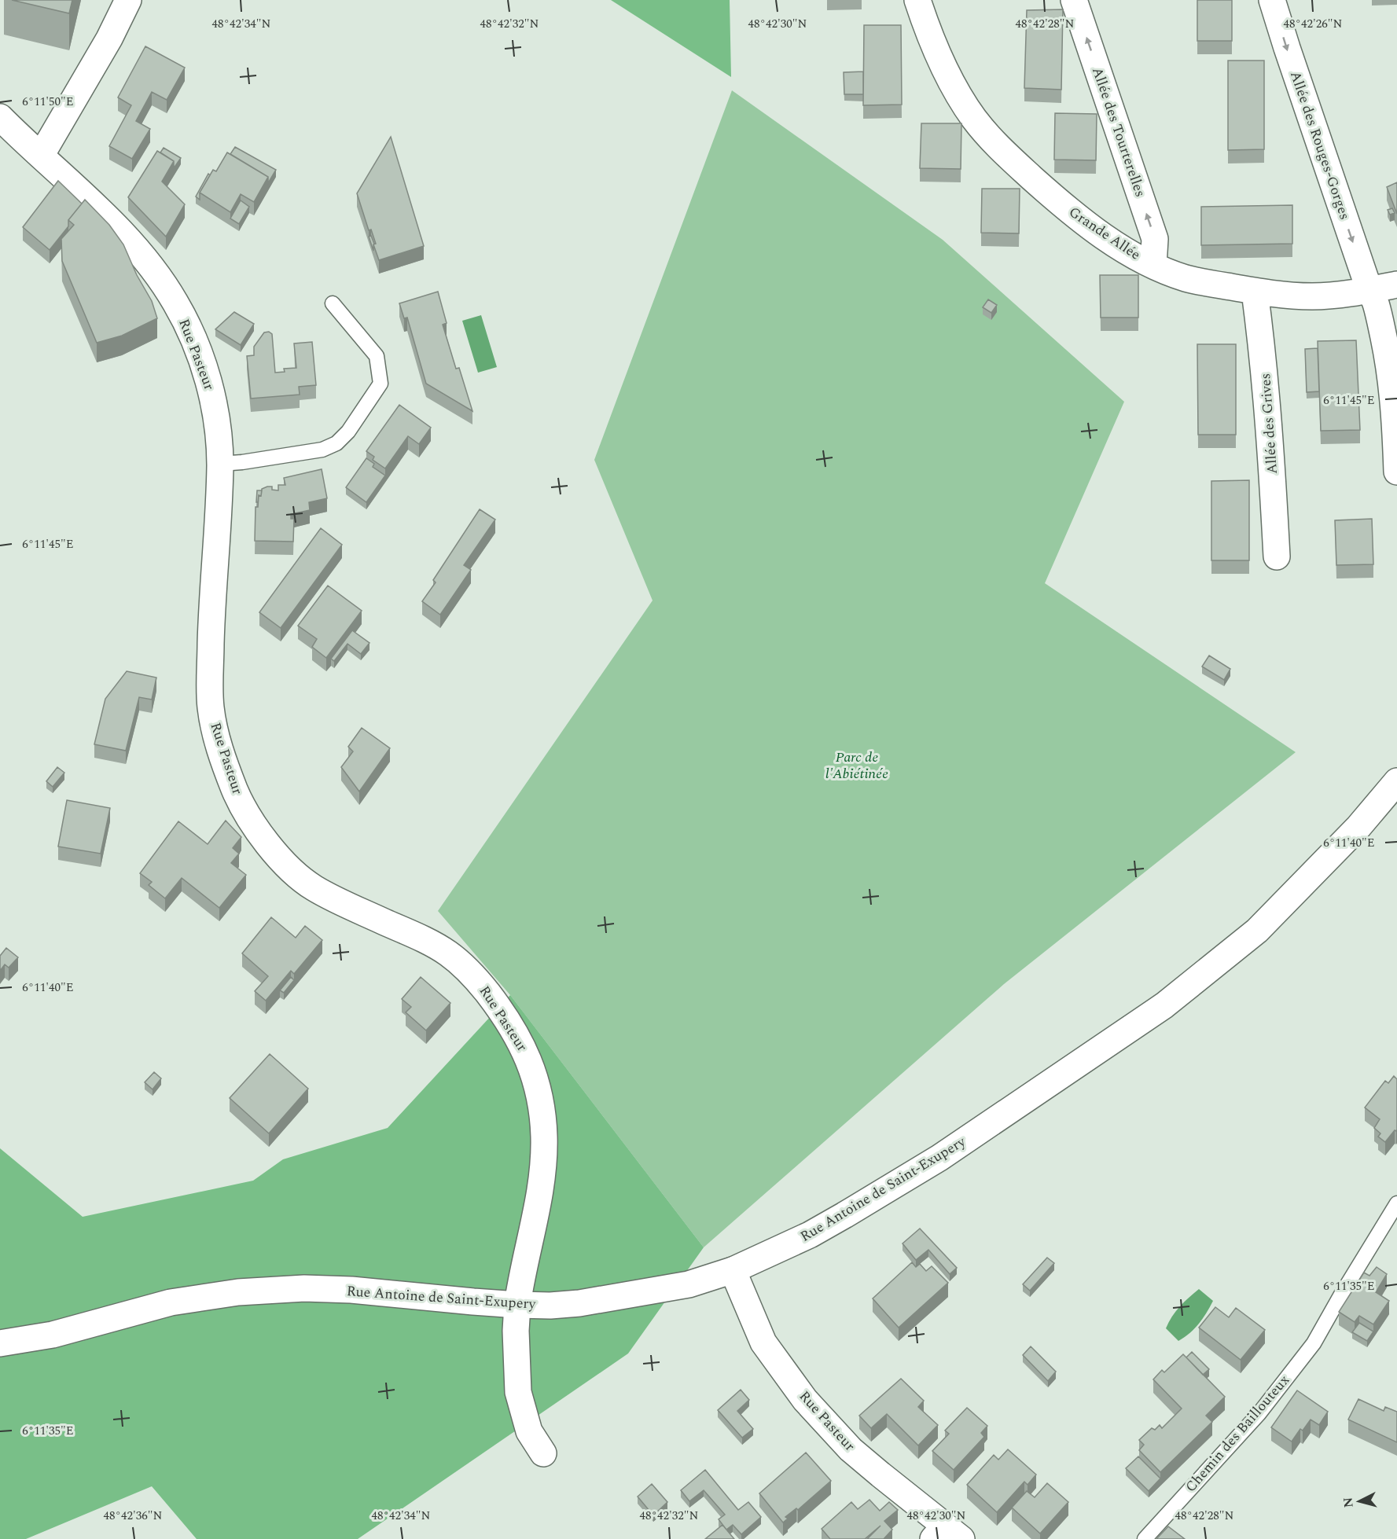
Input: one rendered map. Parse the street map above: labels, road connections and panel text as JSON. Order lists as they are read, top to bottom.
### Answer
{
  "streets": {
    "street": [
      "Allée des Tourterelles",
      "Allée des Rouges-Gorges",
      "Grande Allée",
      "Rue Pasteur",
      "Allée des Grives",
      "Rue Antoine de Saint-Exupery"
    ],
    "lane": ["Chemin des Baillouteux"]
  },
  "crossings": [
    ["Allée des Tourterelles", "Grande Allée"],
    ["Allée des Rouges-Gorges", "Grande Allée"],
    ["Grande Allée", "Allée des Grives"],
    ["Rue Pasteur", "Rue Antoine de Saint-Exupery"]
  ],
  "one_way": ["Allée des Tourterelles", "Allée des Rouges-Gorges"],
  "parks": ["Parc de l'Abiétinée"],
  "north": "left",
  "coordinates": [
    "48°42'34\"N",
    "48°42'32\"N",
    "48°42'30\"N",
    "48°42'28\"N",
    "48°42'26\"N",
    "6°11'50\"E",
    "6°11'45\"E",
    "6°11'40\"E",
    "6°11'35\"E",
    "48°42'36\"N"
  ]
}
